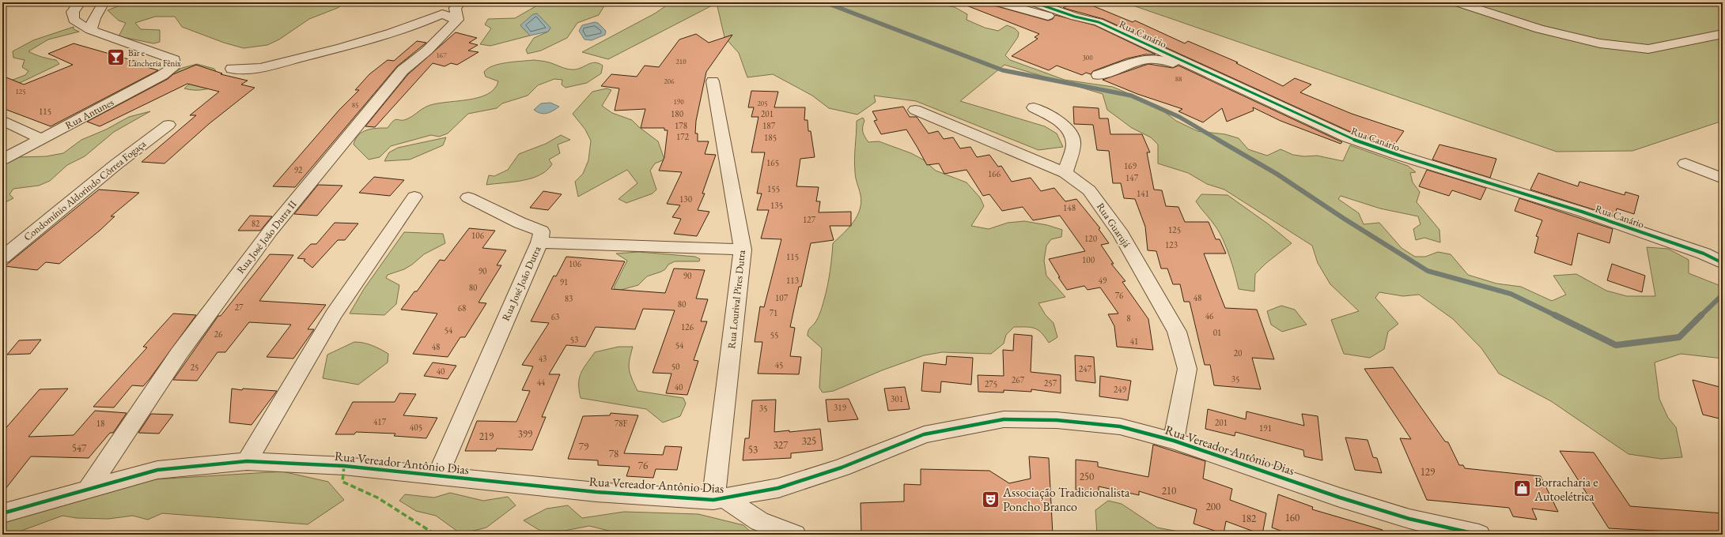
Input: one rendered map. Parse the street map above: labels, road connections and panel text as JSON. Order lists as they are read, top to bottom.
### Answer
{
  "streets": {
    "street": [
      "Rua Canário",
      "Rua Antunes",
      "Condomínio Aldorindo Côrrea Fogaça",
      "Rua Guarujá",
      "Rua José João Dutra II",
      "Rua José João Dutra",
      "Rua Lourival Pires Dutra",
      "Rua Vereador Antônio Dias"
    ]
  },
  "crossings": [
    ["Rua Guarujá", "Rua Vereador Antônio Dias"],
    ["Rua José João Dutra II", "Rua Vereador Antônio Dias"],
    ["Rua José João Dutra", "Rua Lourival Pires Dutra"],
    ["Rua José João Dutra", "Rua Vereador Antônio Dias"],
    ["Rua Lourival Pires Dutra", "Rua Vereador Antônio Dias"]
  ],
  "places": {
    "bar": ["Bar e Lancheria Fênix"],
    "shop": ["Borracharia e Autoelétrica"],
    "theatre": ["Associação Tradicionalista Poncho Branco"]
  },
  "house_numbers": [
    "167",
    "300",
    "210",
    "88",
    "206",
    "125",
    "190",
    "205",
    "85",
    "115",
    "180",
    "201",
    "178",
    "187",
    "172",
    "185",
    "165",
    "169",
    "92",
    "166",
    "147",
    "155",
    "141",
    "130",
    "135",
    "148",
    "127",
    "82",
    "125",
    "106",
    "120",
    "123",
    "115",
    "100",
    "106",
    "90",
    "90",
    "113",
    "49",
    "91",
    "80",
    "76",
    "107",
    "48",
    "83",
    "80",
    "27",
    "68",
    "71",
    "46",
    "63",
    "8",
    "126",
    "54",
    "01",
    "26",
    "55",
    "53",
    "41",
    "54",
    "48",
    "20",
    "43",
    "45",
    "50",
    "25",
    "247",
    "40",
    "35",
    "267",
    "44",
    "257",
    "275",
    "40",
    "249",
    "301",
    "319",
    "35",
    "417",
    "201",
    "18",
    "78F",
    "405",
    "191",
    "399",
    "219",
    "325",
    "327",
    "79",
    "547",
    "53",
    "78",
    "76",
    "129",
    "250",
    "210",
    "200",
    "160",
    "182"
  ]
}
